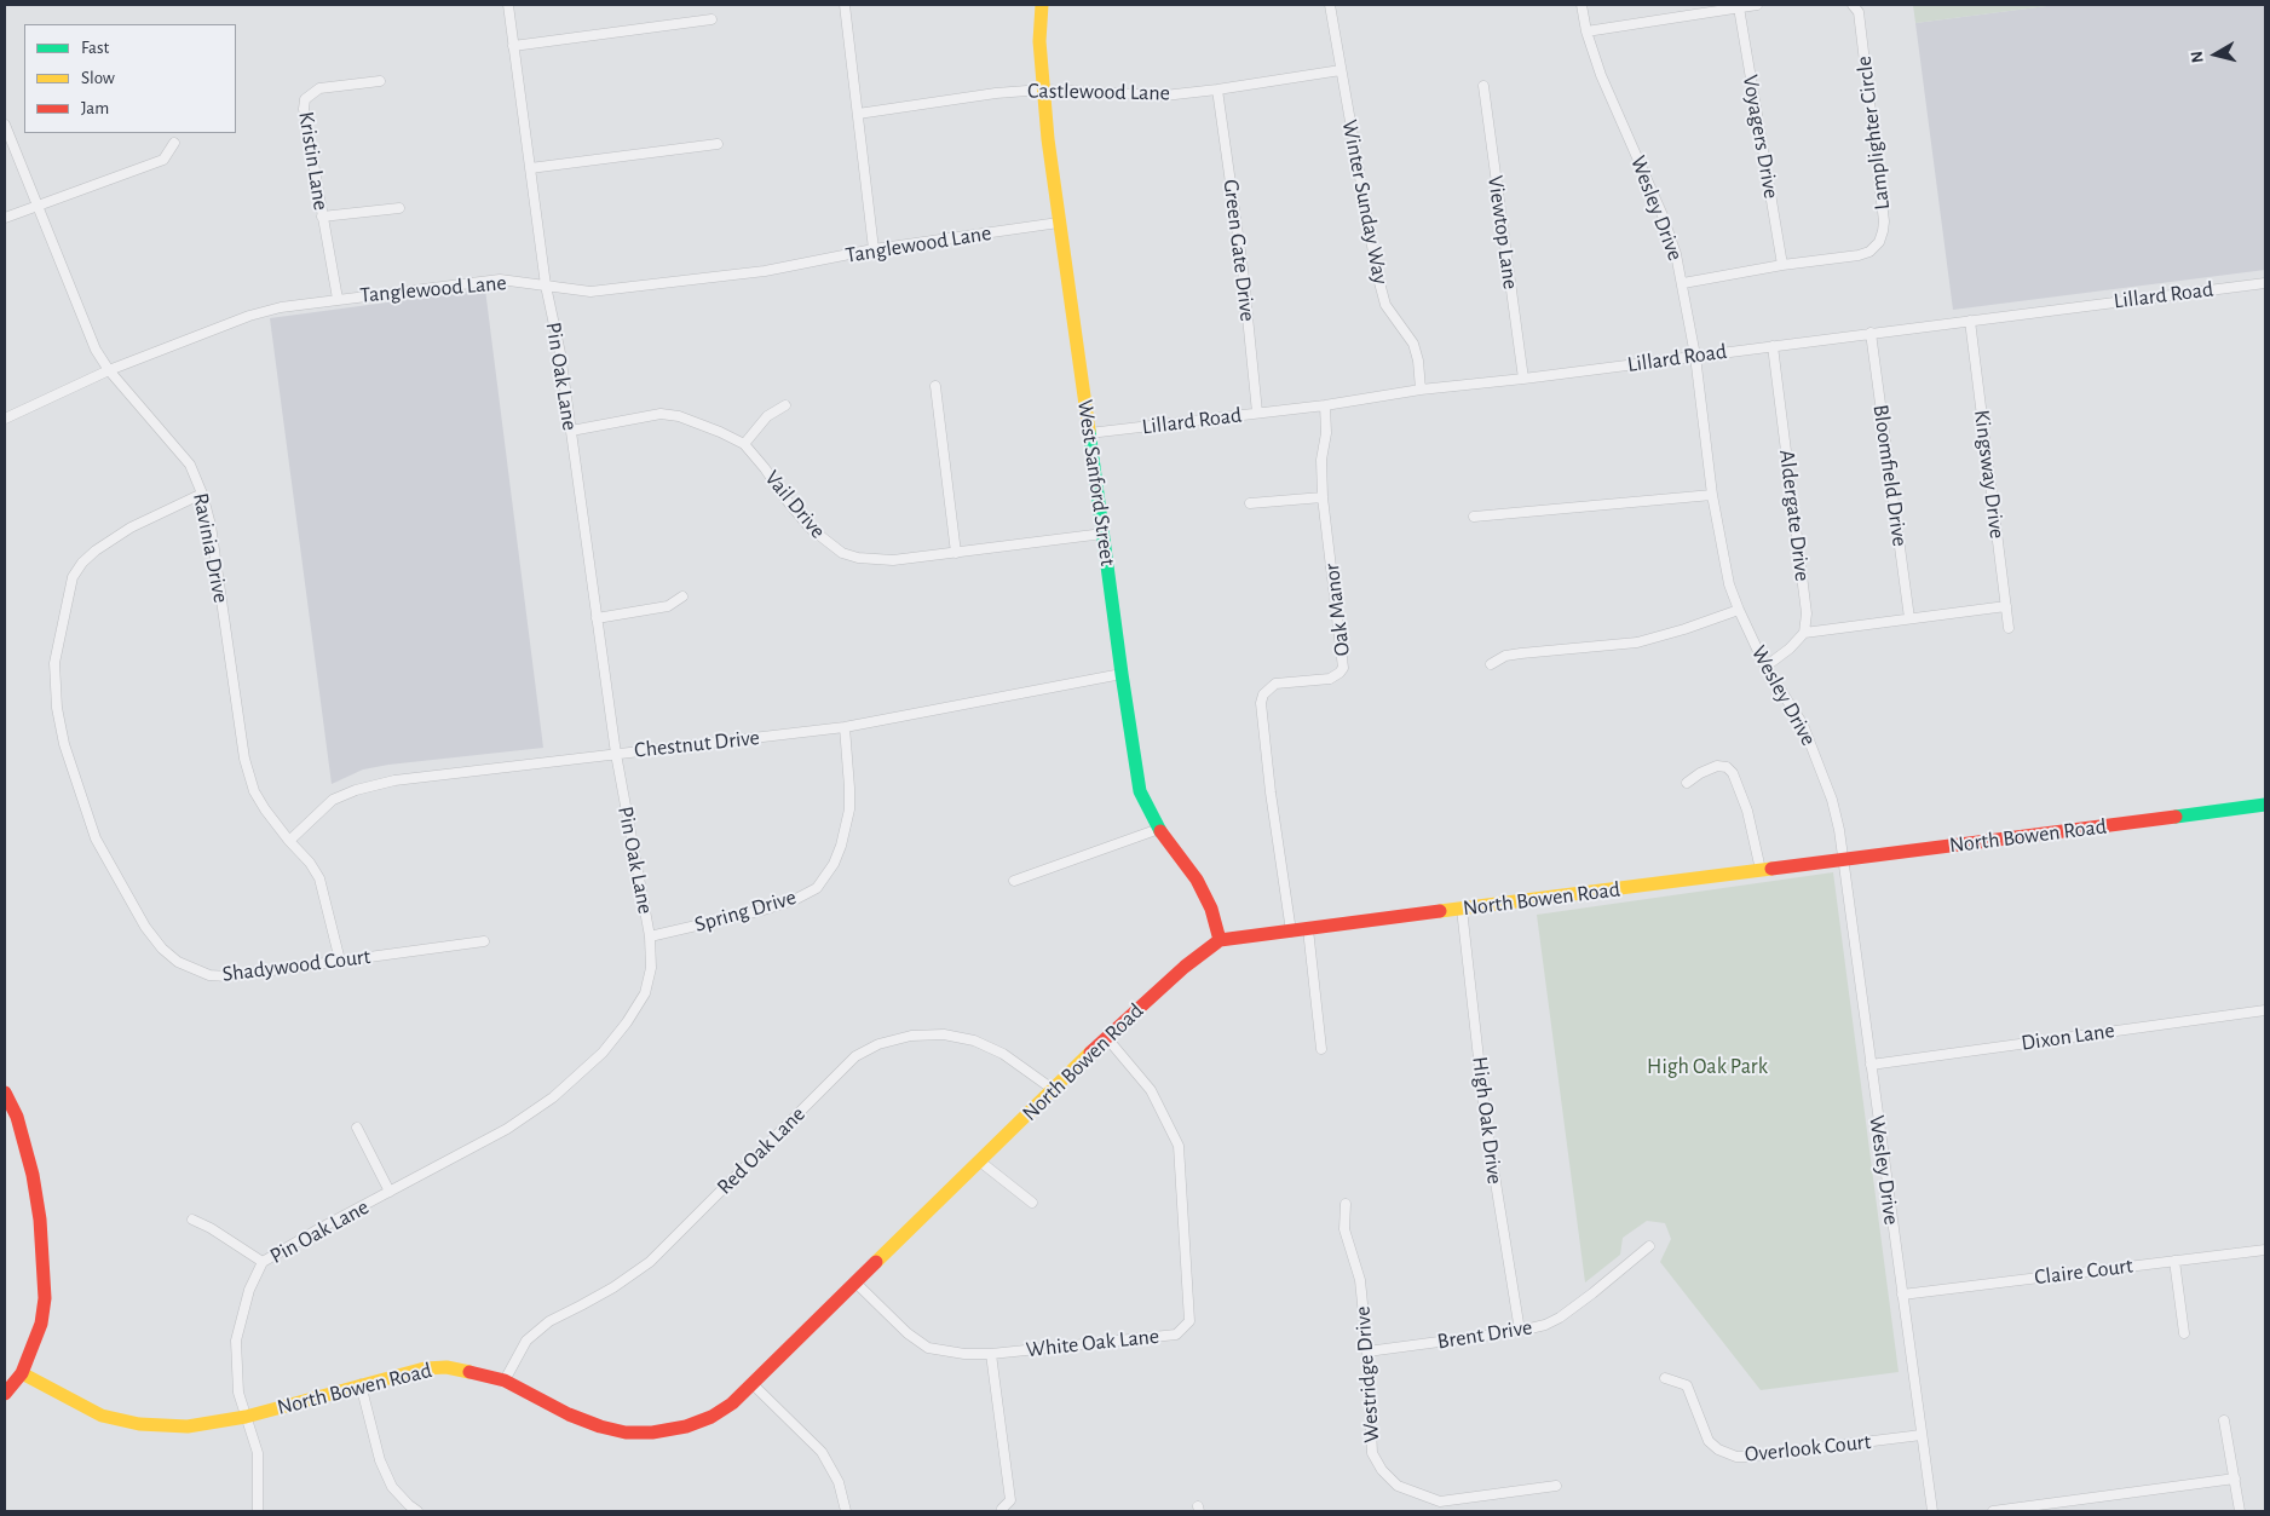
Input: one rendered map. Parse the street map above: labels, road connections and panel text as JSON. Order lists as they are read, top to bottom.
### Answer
{
  "streets": {
    "street": [
      "Castlewood Lane",
      "Lamplighter Circle",
      "Voyagers Drive",
      "Kristin Lane",
      "Winter Sunday Way",
      "Wesley Drive",
      "Viewtop Lane",
      "Tanglewood Lane",
      "Green Gate Drive",
      "Lillard Road",
      "Pin Oak Lane",
      "Kingsway Drive",
      "Bloomfield Drive",
      "West Sanford Street",
      "Vail Drive",
      "Aldergate Drive",
      "Ravinia Drive",
      "Oak Manor",
      "Chestnut Drive",
      "North Bowen Road",
      "Spring Drive",
      "Shadywood Court",
      "Dixon Lane",
      "High Oak Drive",
      "Red Oak Lane",
      "Claire Court",
      "Brent Drive",
      "White Oak Lane",
      "Westridge Drive",
      "Overlook Court"
    ]
  },
  "crossings": [
    ["Castlewood Lane", "Winter Sunday Way"],
    ["Castlewood Lane", "Green Gate Drive"],
    ["Castlewood Lane", "West Sanford Street"],
    ["Lamplighter Circle", "Voyagers Drive"],
    ["Lamplighter Circle", "Wesley Drive"],
    ["Kristin Lane", "Tanglewood Lane"],
    ["Winter Sunday Way", "Lillard Road"],
    ["Wesley Drive", "Lillard Road"],
    ["Wesley Drive", "North Bowen Road"],
    ["Wesley Drive", "Dixon Lane"],
    ["Wesley Drive", "Claire Court"],
    ["Wesley Drive", "Overlook Court"],
    ["Viewtop Lane", "Lillard Road"],
    ["Tanglewood Lane", "Pin Oak Lane"],
    ["Tanglewood Lane", "West Sanford Street"],
    ["Tanglewood Lane", "Ravinia Drive"],
    ["Green Gate Drive", "Lillard Road"],
    ["Lillard Road", "Kingsway Drive"],
    ["Lillard Road", "Bloomfield Drive"],
    ["Lillard Road", "West Sanford Street"],
    ["Lillard Road", "Aldergate Drive"],
    ["Lillard Road", "Oak Manor"],
    ["Pin Oak Lane", "Vail Drive"],
    ["Pin Oak Lane", "Chestnut Drive"],
    ["Pin Oak Lane", "North Bowen Road"],
    ["Pin Oak Lane", "Spring Drive"],
    ["West Sanford Street", "Vail Drive"],
    ["West Sanford Street", "Chestnut Drive"],
    ["West Sanford Street", "North Bowen Road"],
    ["Ravinia Drive", "Chestnut Drive"],
    ["Ravinia Drive", "Shadywood Court"],
    ["Oak Manor", "North Bowen Road"],
    ["Chestnut Drive", "Spring Drive"],
    ["North Bowen Road", "High Oak Drive"],
    ["North Bowen Road", "Red Oak Lane"],
    ["North Bowen Road", "White Oak Lane"],
    ["High Oak Drive", "Brent Drive"],
    ["Brent Drive", "Westridge Drive"]
  ],
  "parks": ["High Oak Park"],
  "legend": ["Fast", "Slow", "Jam"],
  "north": "left"
}
